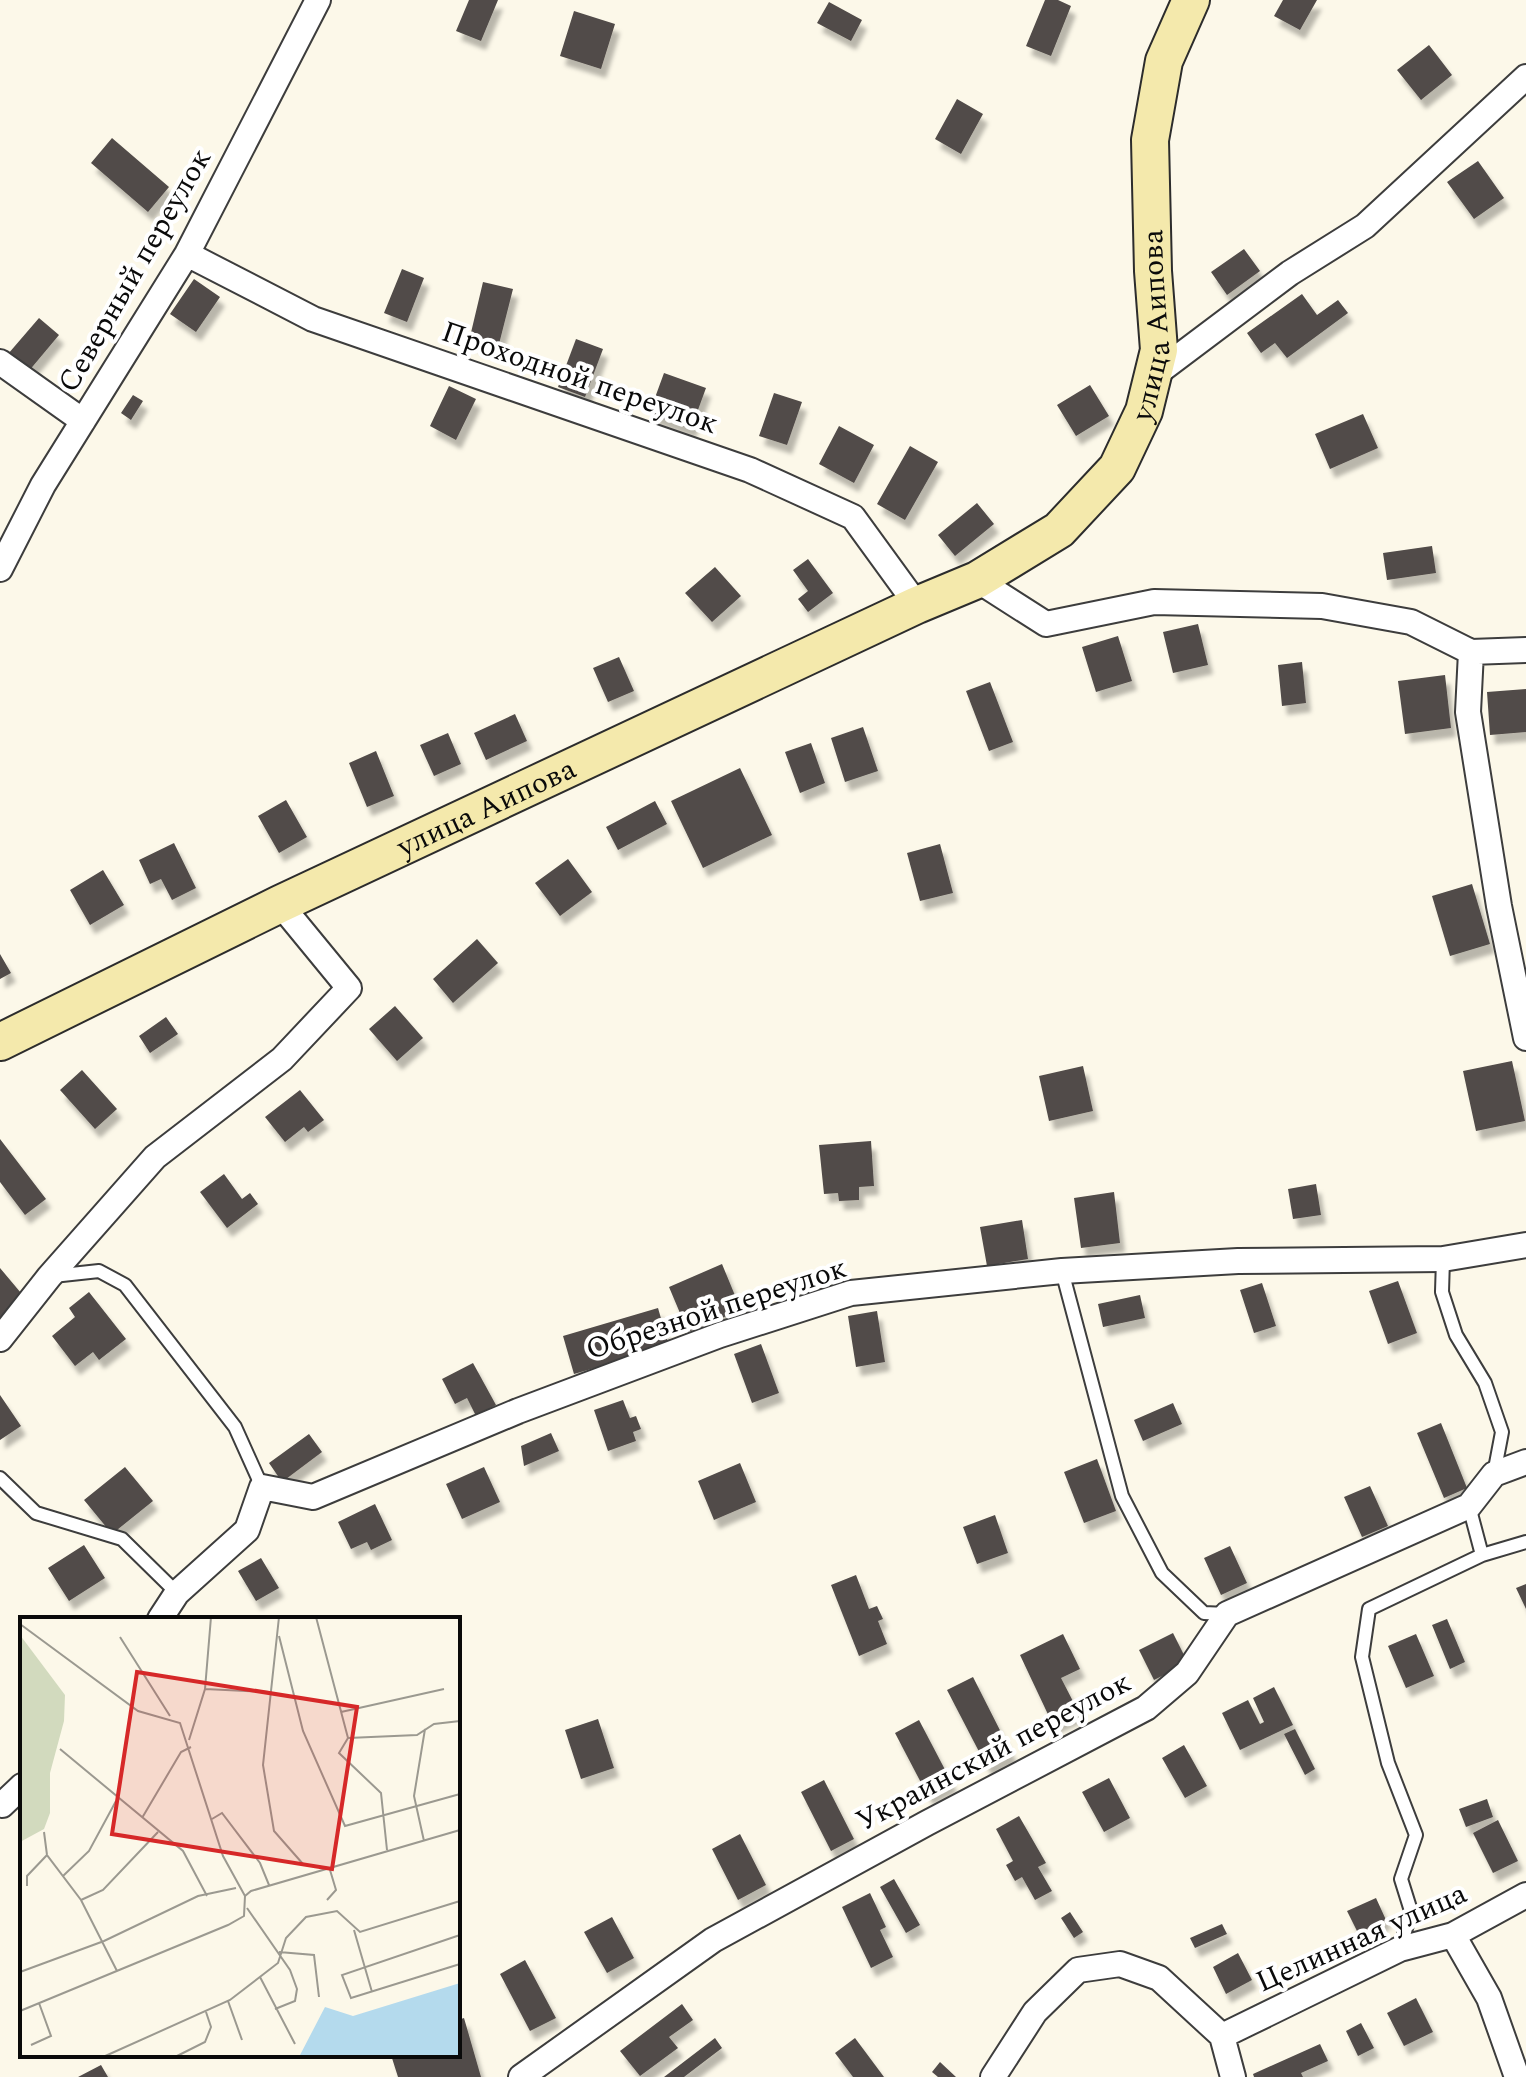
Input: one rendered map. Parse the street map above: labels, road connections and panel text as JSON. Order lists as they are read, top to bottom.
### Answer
{
  "streets": {
    "street": [
      "Северный переулок",
      "улица Аипова",
      "Проходной переулок",
      "Обрезной переулок",
      "Украинский переулок",
      "Целинная улица"
    ]
  },
  "crossings": [
    ["Северный переулок", "Проходной переулок"],
    ["улица Аипова", "Проходной переулок"]
  ]
}
